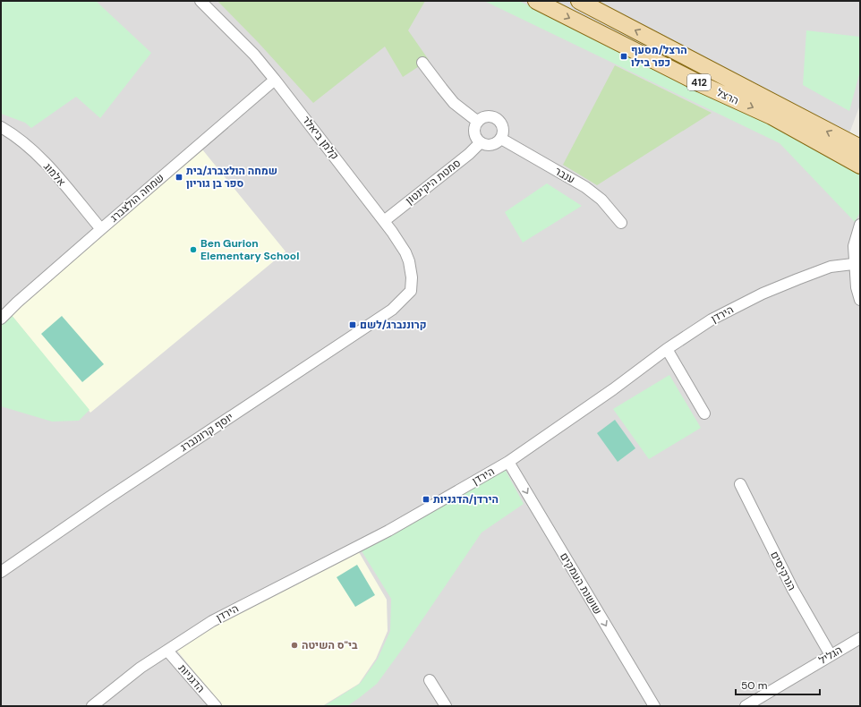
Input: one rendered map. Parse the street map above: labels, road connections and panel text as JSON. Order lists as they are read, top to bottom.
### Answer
{
  "streets": {
    "main road": ["412", "הרצל"],
    "street": [
      "קלמן ביאלר",
      "אלמוג",
      "ענבר",
      "סמטת היקינטון",
      "שמחה הולצברג",
      "הירדן",
      "יוסף קרוננברג",
      "הנרקיסים",
      "שושנת העמקים",
      "הגליל",
      "הדגניות"
    ]
  },
  "crossings": [
    ["קלמן ביאלר", "סמטת היקינטון"],
    ["קלמן ביאלר", "שמחה הולצברג"],
    ["קלמן ביאלר", "יוסף קרוננברג"],
    ["אלמוג", "שמחה הולצברג"],
    ["ענבר", "סמטת היקינטון"],
    ["הירדן", "שושנת העמקים"],
    ["הירדן", "הדגניות"],
    ["הנרקיסים", "הגליל"]
  ],
  "one_way": ["שושנת העמקים"],
  "places": {
    "transit": [
      "הרצל/מסעף כפר בילו",
      "שמחה הולצברג/בית ספר בן גוריון",
      "קרוננברג/לשם",
      "הירדן/הדגניות"
    ],
    "other": ["Ben Gurion Elementary School", "בי\"ס השיטה"]
  },
  "scale_bar": "50 m"
}
